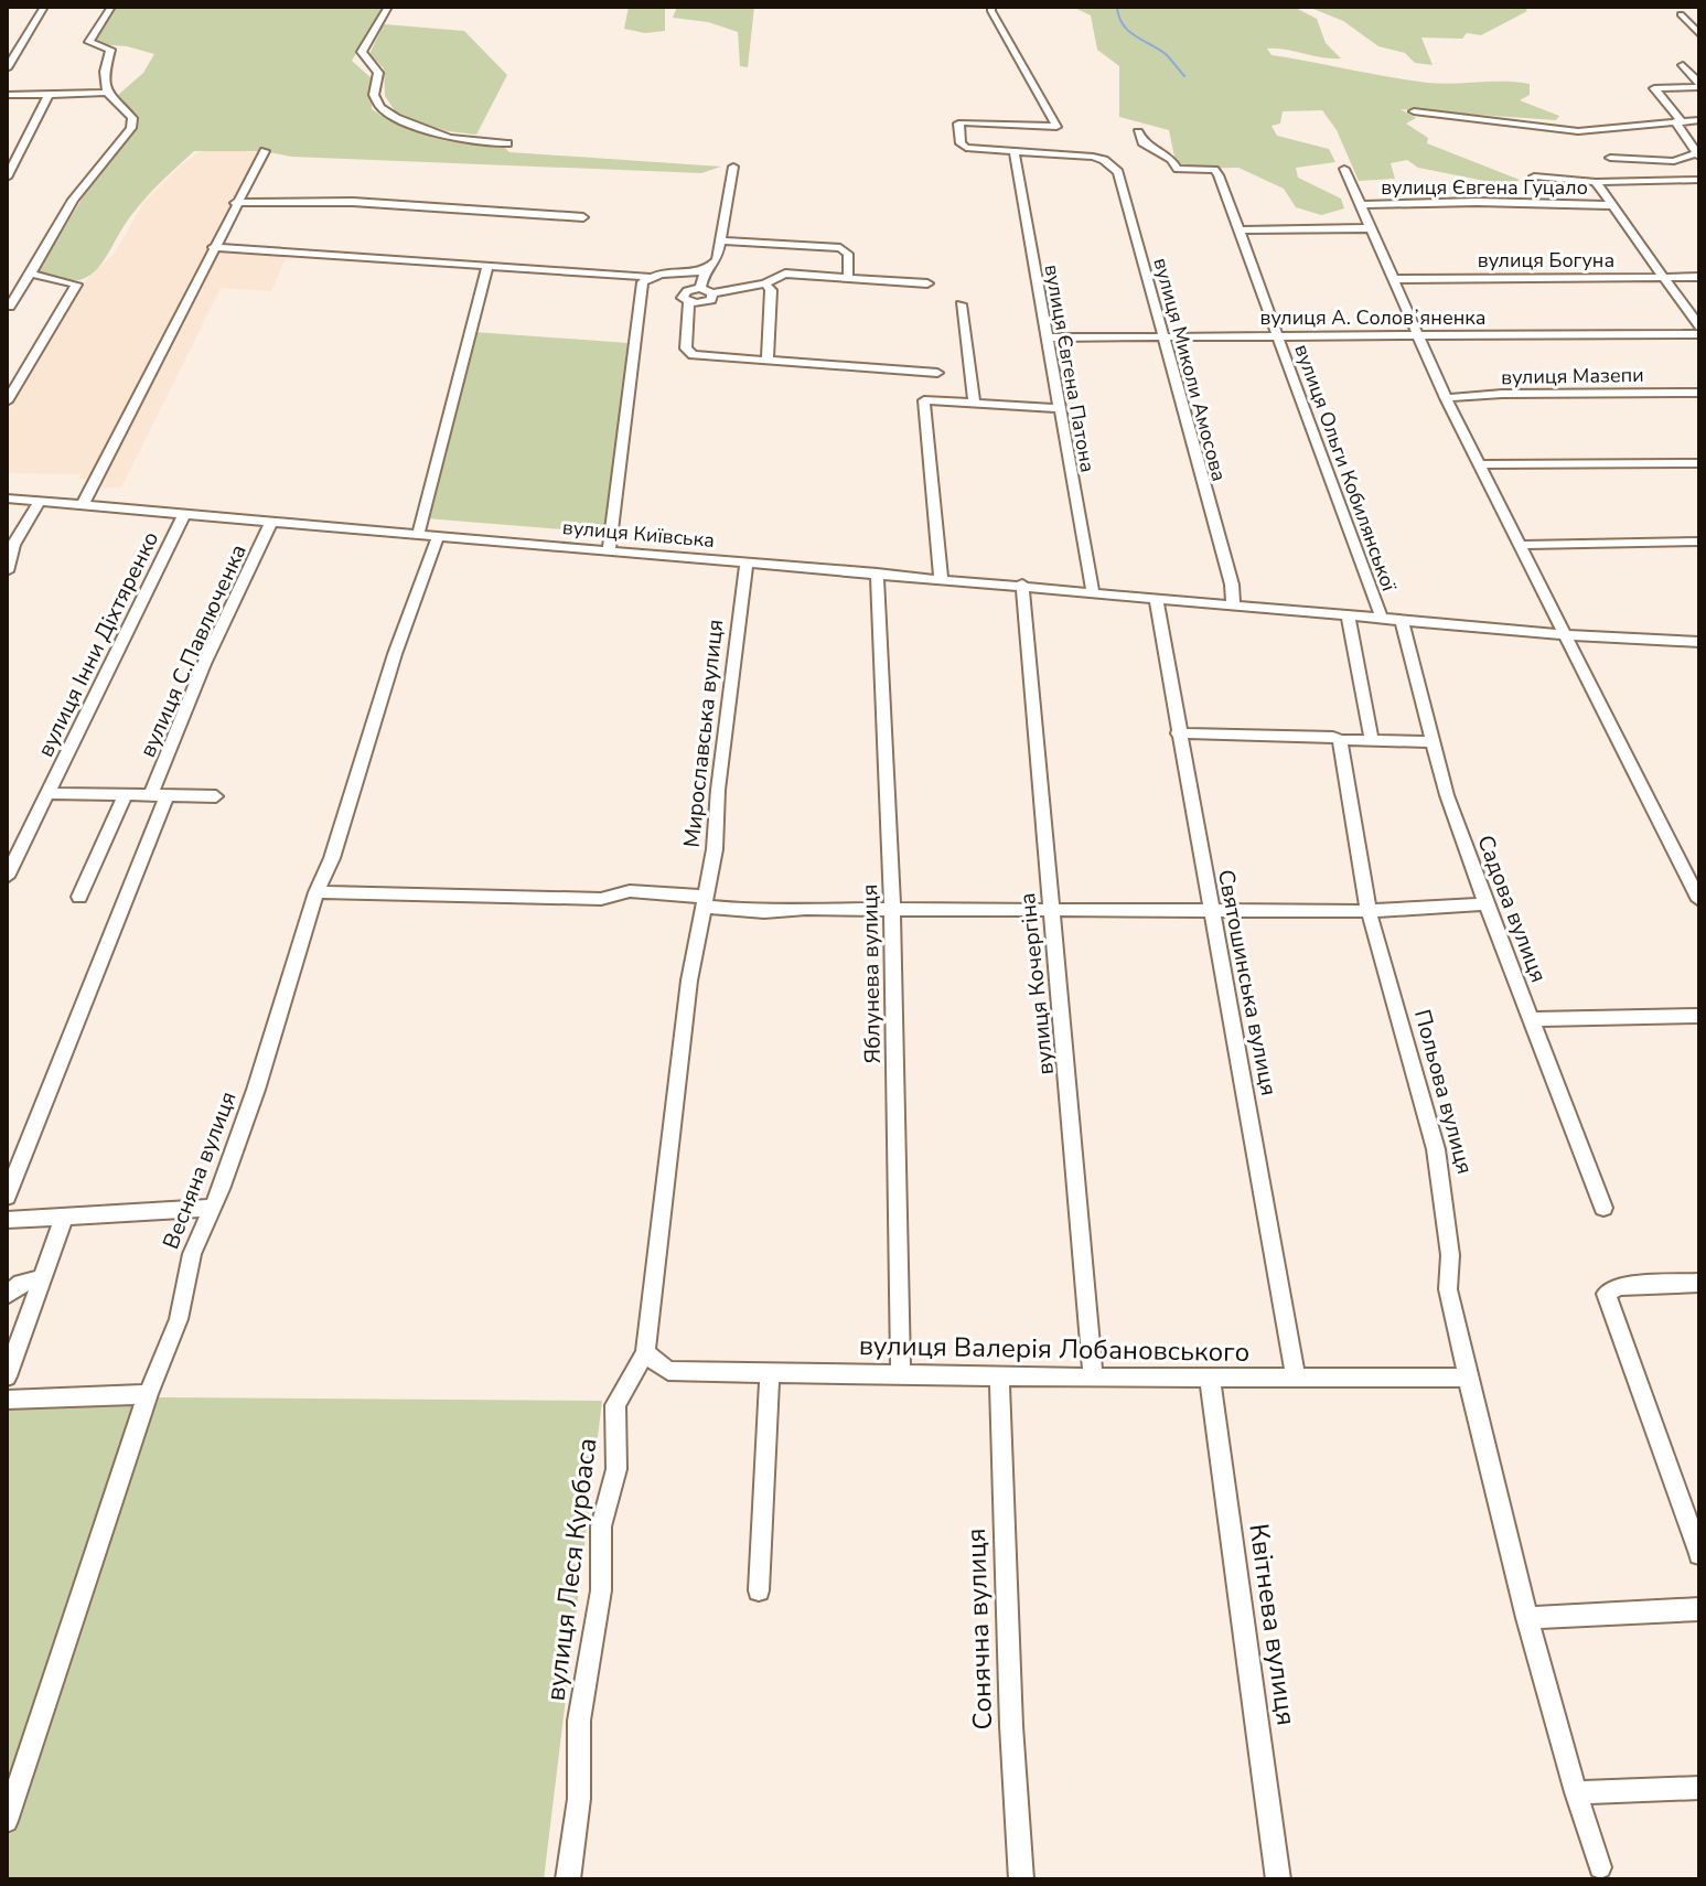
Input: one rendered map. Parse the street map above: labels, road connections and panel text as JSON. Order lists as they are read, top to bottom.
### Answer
{
  "streets": {
    "street": [
      "вулиця Євгена Гуцало",
      "вулиця Богуна",
      "вулиця А. Соловʼяненка",
      "вулиця Євгена Патона",
      "вулиця Миколи Амосова",
      "вулиця Мазепи",
      "вулиця Ольги Кобилянської",
      "вулиця Київська",
      "вулиця Інни Діхтяренко",
      "вулиця С.Павлюченка",
      "Мирославська вулиця",
      "Садова вулиця",
      "Яблунева вулиця",
      "Святошинська вулиця",
      "вулиця Кочергіна",
      "Польова вулиця",
      "Весняна вулиця",
      "вулиця Валерія Лобановського",
      "вулиця Леся Курбаса",
      "Квітнева вулиця",
      "Сонячна вулиця"
    ]
  },
  "crossings": [
    ["вулиця А. Соловʼяненка", "вулиця Євгена Патона"],
    ["вулиця А. Соловʼяненка", "вулиця Миколи Амосова"],
    ["вулиця А. Соловʼяненка", "вулиця Ольги Кобилянської"],
    ["вулиця Євгена Патона", "вулиця Миколи Амосова"],
    ["вулиця Євгена Патона", "вулиця Київська"],
    ["вулиця Миколи Амосова", "вулиця Київська"],
    ["вулиця Ольги Кобилянської", "вулиця Київська"],
    ["вулиця Київська", "вулиця Інни Діхтяренко"],
    ["вулиця Київська", "вулиця С.Павлюченка"],
    ["вулиця Київська", "Мирославська вулиця"],
    ["вулиця Київська", "Садова вулиця"],
    ["вулиця Київська", "Яблунева вулиця"],
    ["вулиця Київська", "Святошинська вулиця"],
    ["вулиця Київська", "вулиця Кочергіна"],
    ["вулиця Київська", "Весняна вулиця"],
    ["Мирославська вулиця", "вулиця Леся Курбаса"],
    ["Яблунева вулиця", "вулиця Валерія Лобановського"],
    ["Святошинська вулиця", "вулиця Валерія Лобановського"],
    ["вулиця Кочергіна", "вулиця Валерія Лобановського"],
    ["Польова вулиця", "вулиця Валерія Лобановського"],
    ["вулиця Валерія Лобановського", "вулиця Леся Курбаса"],
    ["вулиця Валерія Лобановського", "Квітнева вулиця"],
    ["вулиця Валерія Лобановського", "Сонячна вулиця"]
  ]
}
